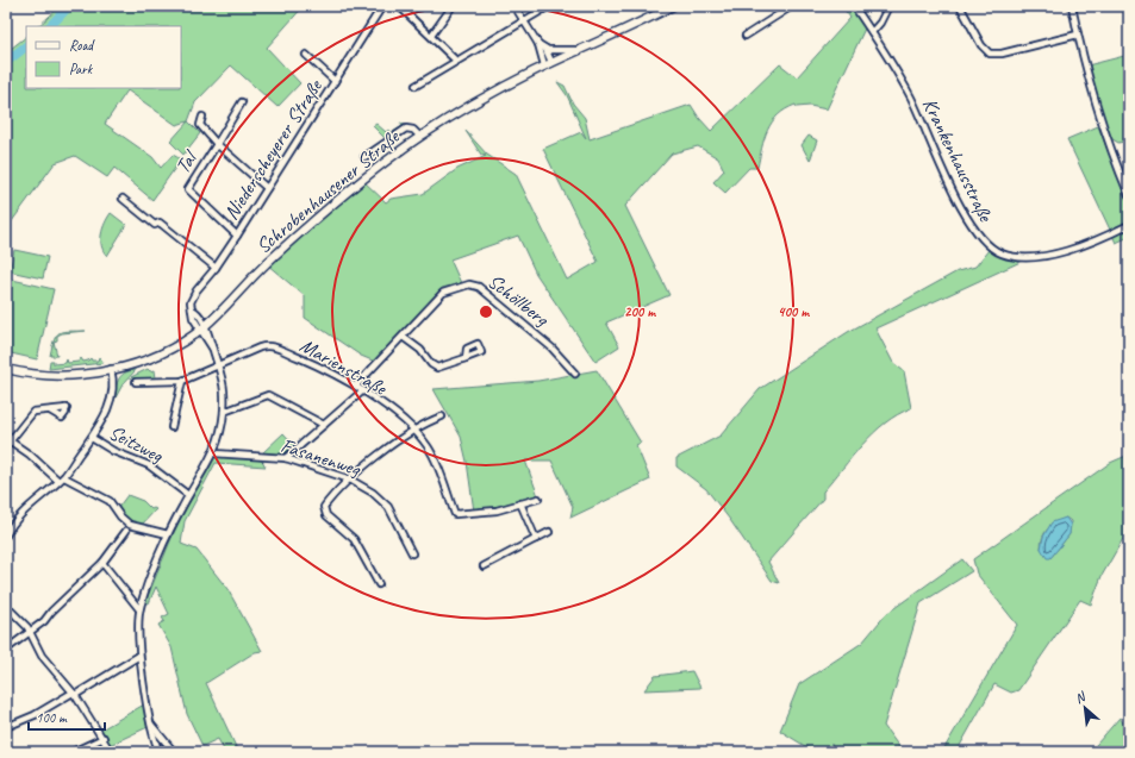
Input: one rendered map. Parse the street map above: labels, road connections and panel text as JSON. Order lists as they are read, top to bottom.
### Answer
{
  "streets": {
    "main road": ["Schrobenhausener Straße"],
    "street": [
      "Niederscheyerer Straße",
      "Krankenhausstraße",
      "Tal",
      "Schöllberg",
      "Marienstraße",
      "Seitzweg",
      "Fasanenweg"
    ]
  },
  "crossings": [
    ["Niederscheyerer Straße", "Tal"],
    ["Niederscheyerer Straße", "Schrobenhausener Straße"],
    ["Niederscheyerer Straße", "Marienstraße"],
    ["Niederscheyerer Straße", "Seitzweg"],
    ["Niederscheyerer Straße", "Fasanenweg"],
    ["Schöllberg", "Marienstraße"]
  ],
  "legend": ["Road", "Park"],
  "scale_bar": "100 m",
  "north": "top left",
  "rings": ["200 m", "400 m"]
}
